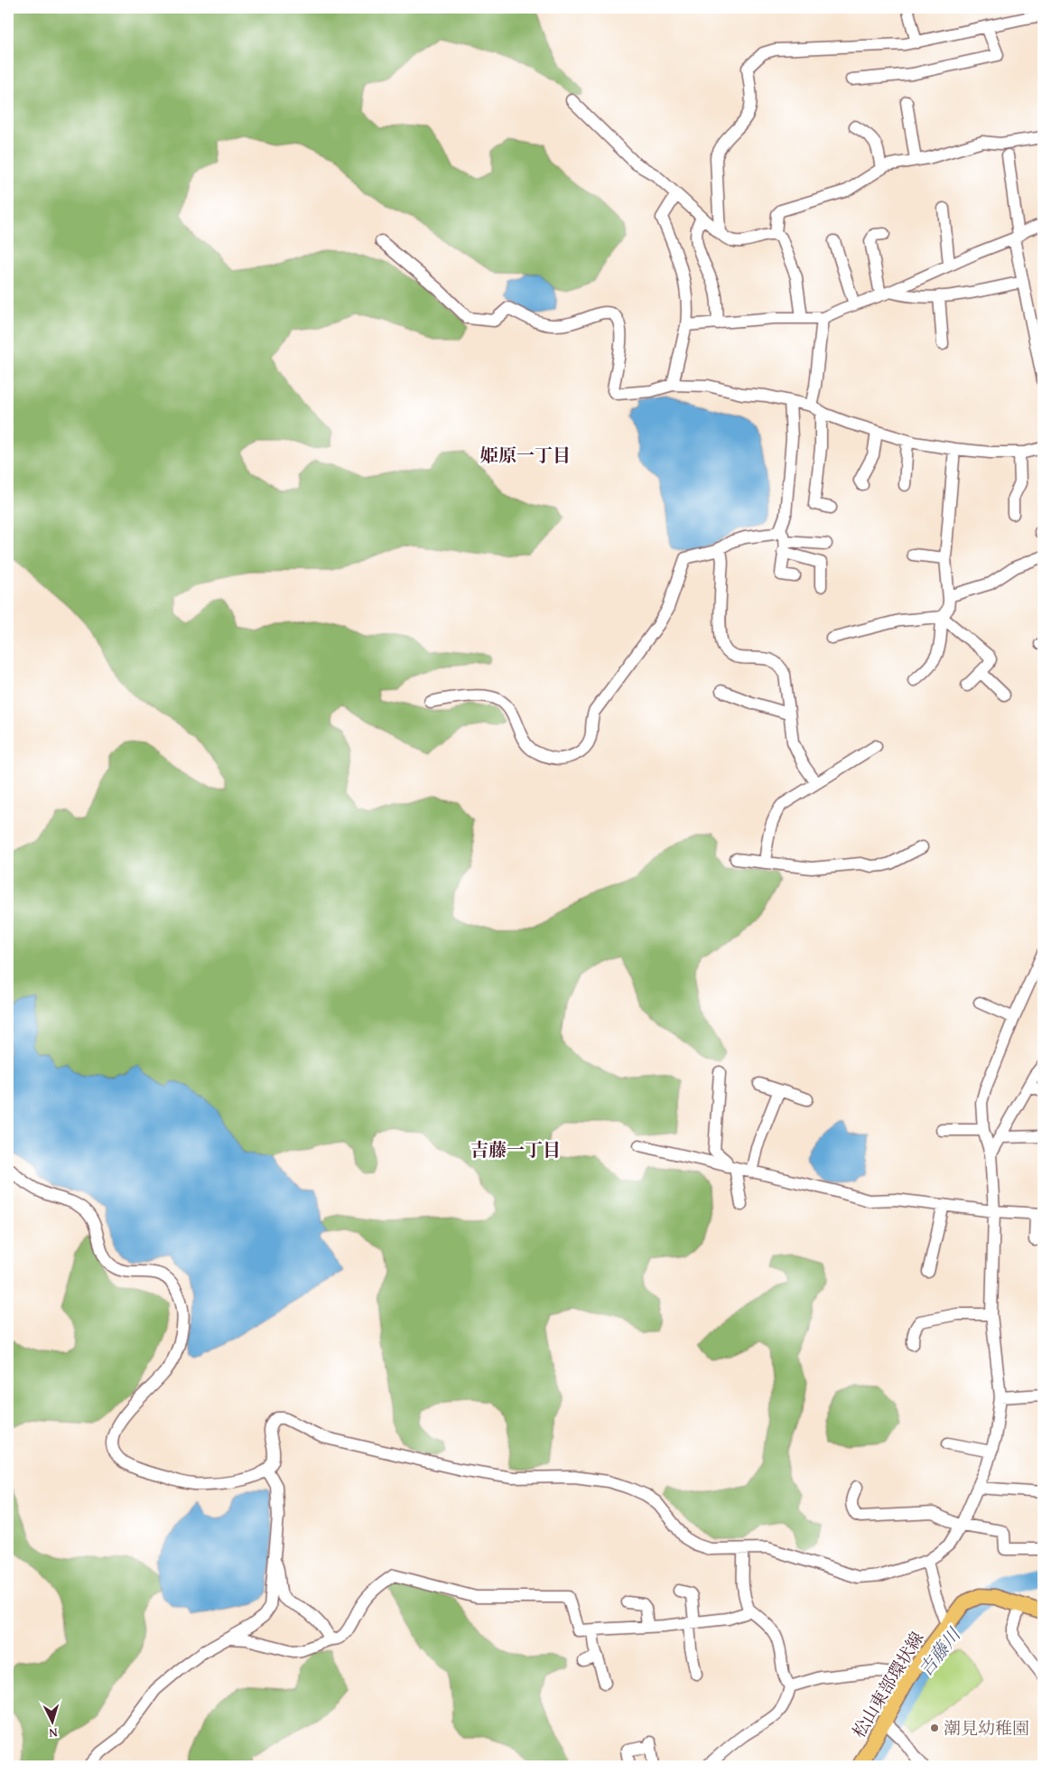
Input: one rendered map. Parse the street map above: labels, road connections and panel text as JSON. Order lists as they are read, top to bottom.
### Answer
{
  "streets": {
    "main road": ["松山東部環状線"]
  },
  "districts": ["姫原一丁目", "吉藤一丁目"],
  "water": ["吉藤川"],
  "places": ["潮見幼稚園"],
  "north": "bottom"
}
